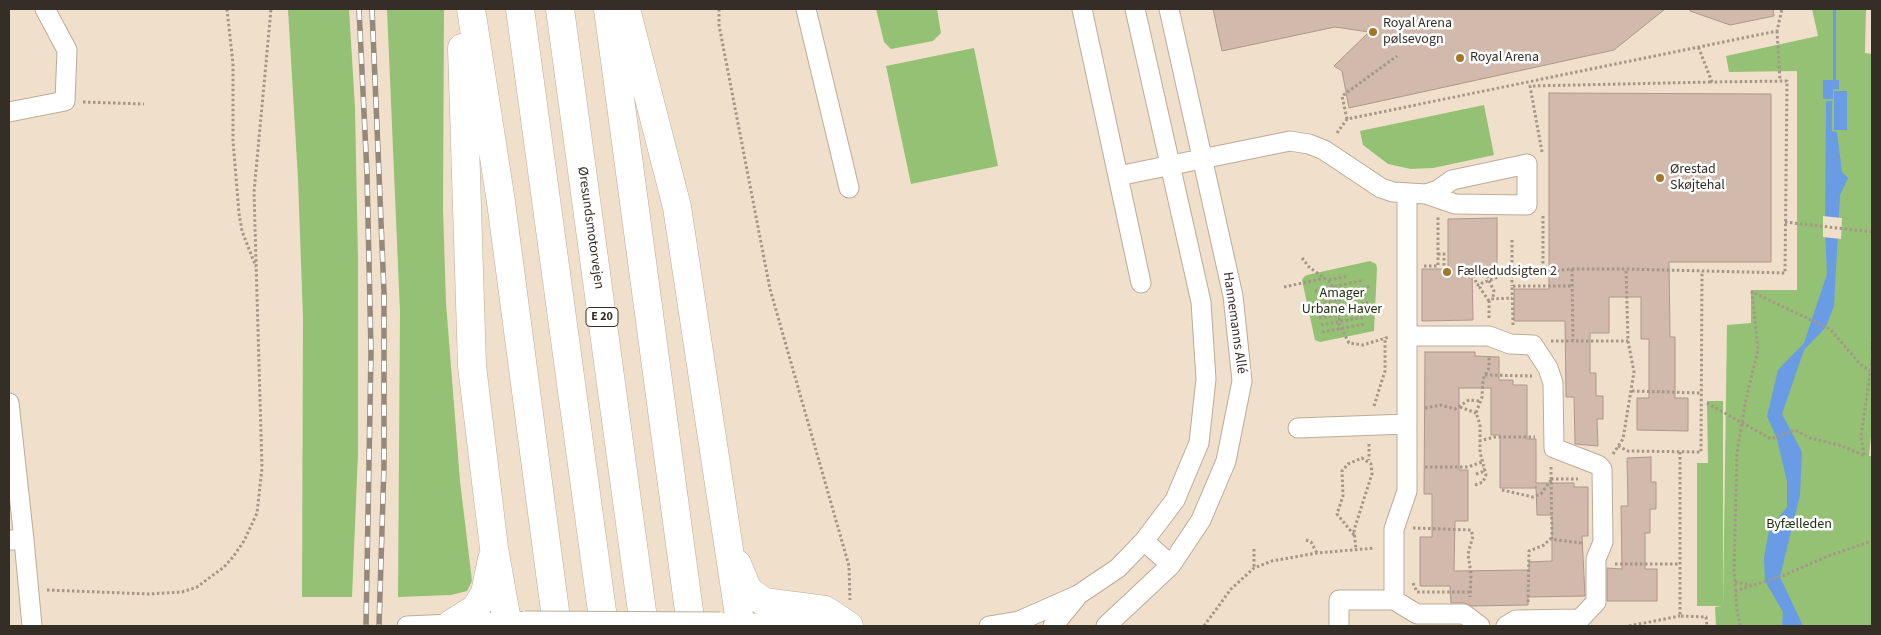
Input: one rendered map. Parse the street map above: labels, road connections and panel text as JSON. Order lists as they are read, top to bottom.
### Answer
{
  "streets": {
    "highway": ["Øresundsmotorvejen", "E 20"],
    "street": ["Hannemanns Allé"]
  },
  "parks": ["Amager Urbane Haver", "Byfælleden"],
  "places": [
    "Royal Arena pølsevogn",
    "Royal Arena",
    "Ørestad Skøjtehal",
    "Fælledudsigten 2"
  ]
}
